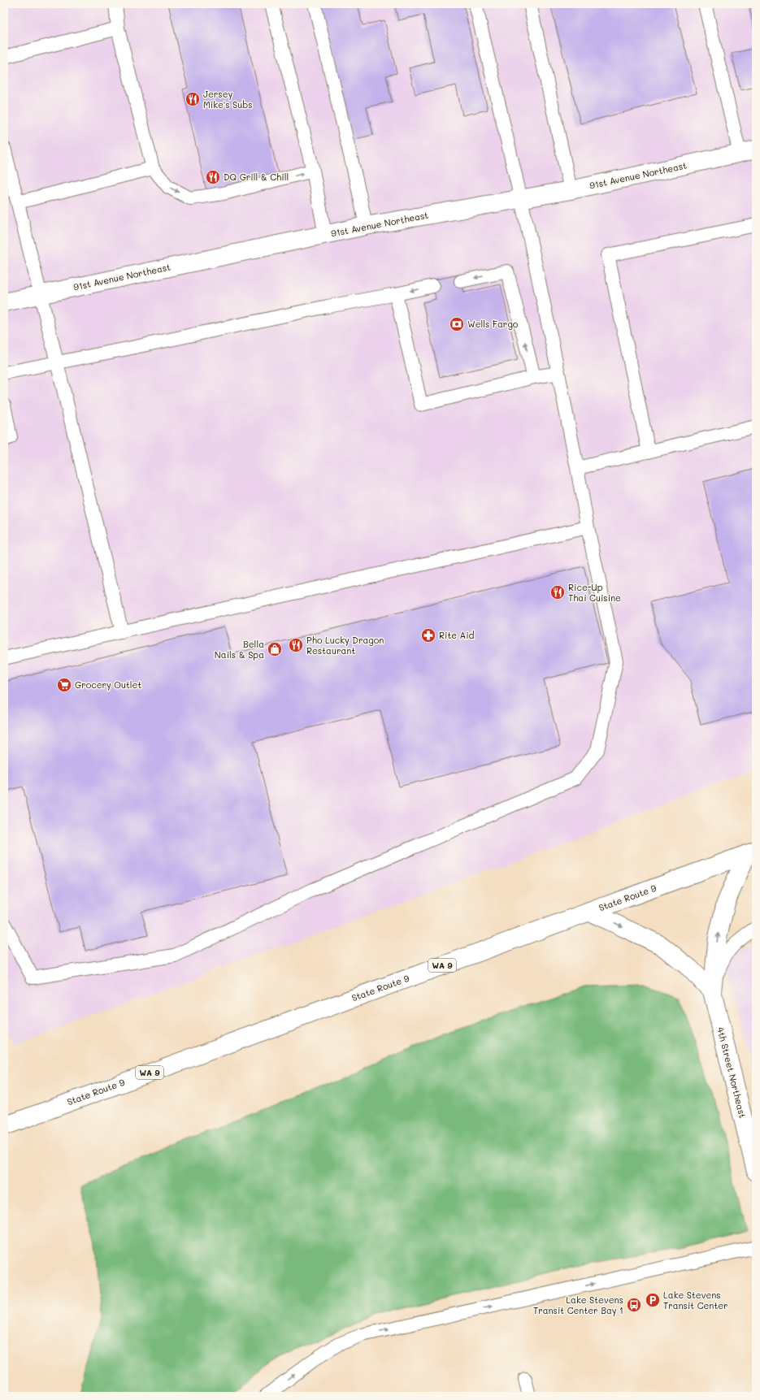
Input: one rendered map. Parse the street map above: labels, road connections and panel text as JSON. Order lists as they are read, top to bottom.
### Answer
{
  "streets": {
    "street": [
      "91st Avenue Northeast",
      "State Route 9",
      "WA 9",
      "4th Street Northeast"
    ]
  },
  "places": {
    "restaurant": [
      "Jersey Mike's Subs",
      "DQ Grill & Chill",
      "Rice-Up Thai Cuisine",
      "Pho Lucky Dragon Restaurant"
    ],
    "bank": ["Wells Fargo"],
    "pharmacy": ["Rite Aid"],
    "shop": ["Bella Nails & Spa"],
    "supermarket": ["Grocery Outlet"],
    "parking": ["Lake Stevens Transit Center"],
    "bus stop": ["Lake Stevens Transit Center Bay 1"]
  }
}
